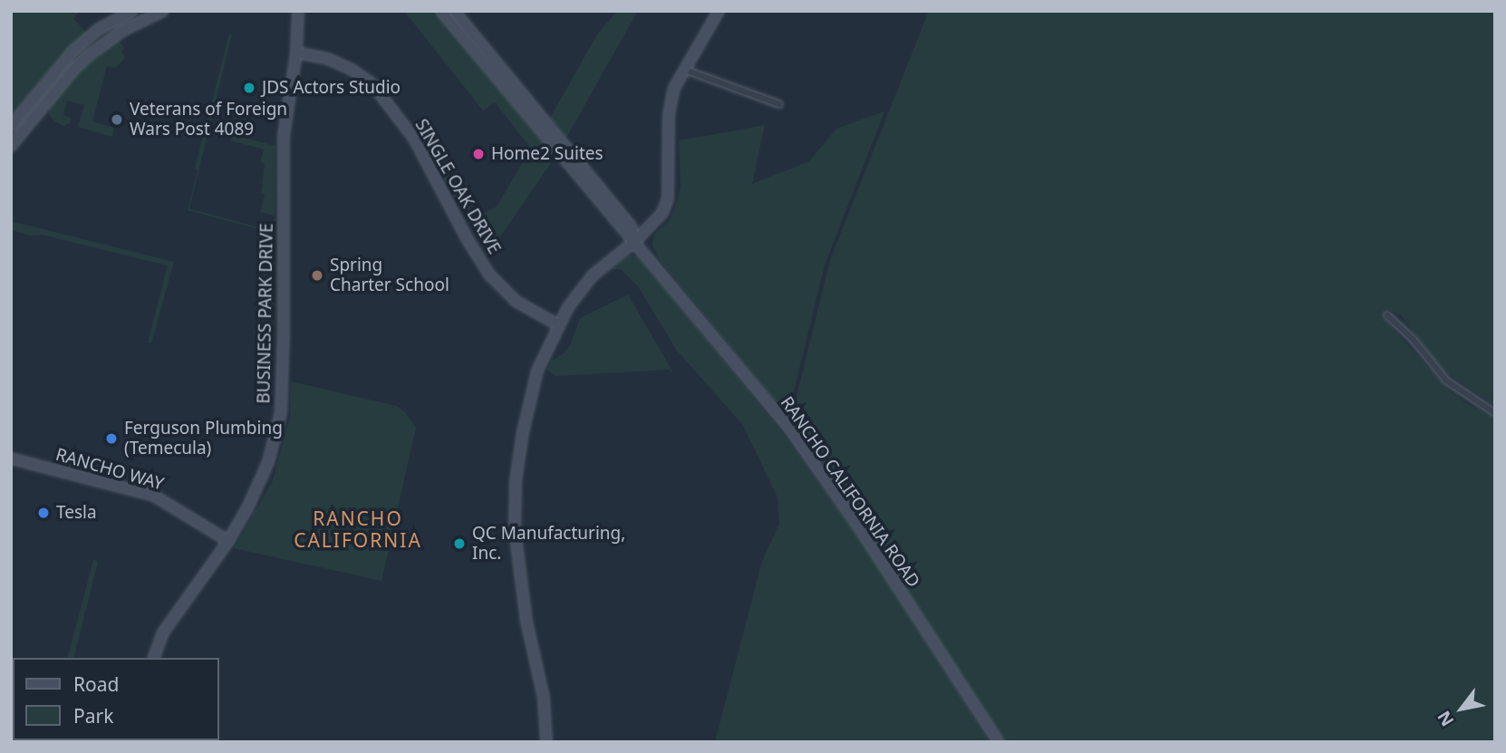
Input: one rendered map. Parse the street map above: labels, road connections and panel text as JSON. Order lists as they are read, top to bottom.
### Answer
{
  "streets": {
    "street": [
      "SINGLE OAK DRIVE",
      "BUSINESS PARK DRIVE",
      "RANCHO WAY",
      "RANCHO CALIFORNIA ROAD"
    ]
  },
  "crossings": [
    ["SINGLE OAK DRIVE", "BUSINESS PARK DRIVE"],
    ["BUSINESS PARK DRIVE", "RANCHO WAY"]
  ],
  "districts": ["RANCHO CALIFORNIA"],
  "places": [
    "JDS Actors Studio",
    "Veterans of Foreign Wars Post 4089",
    "Home2 Suites",
    "Spring Charter School",
    "Ferguson Plumbing (Temecula)",
    "Tesla",
    "QC Manufacturing, Inc."
  ],
  "legend": ["Road", "Park"],
  "north": "bottom left"
}
